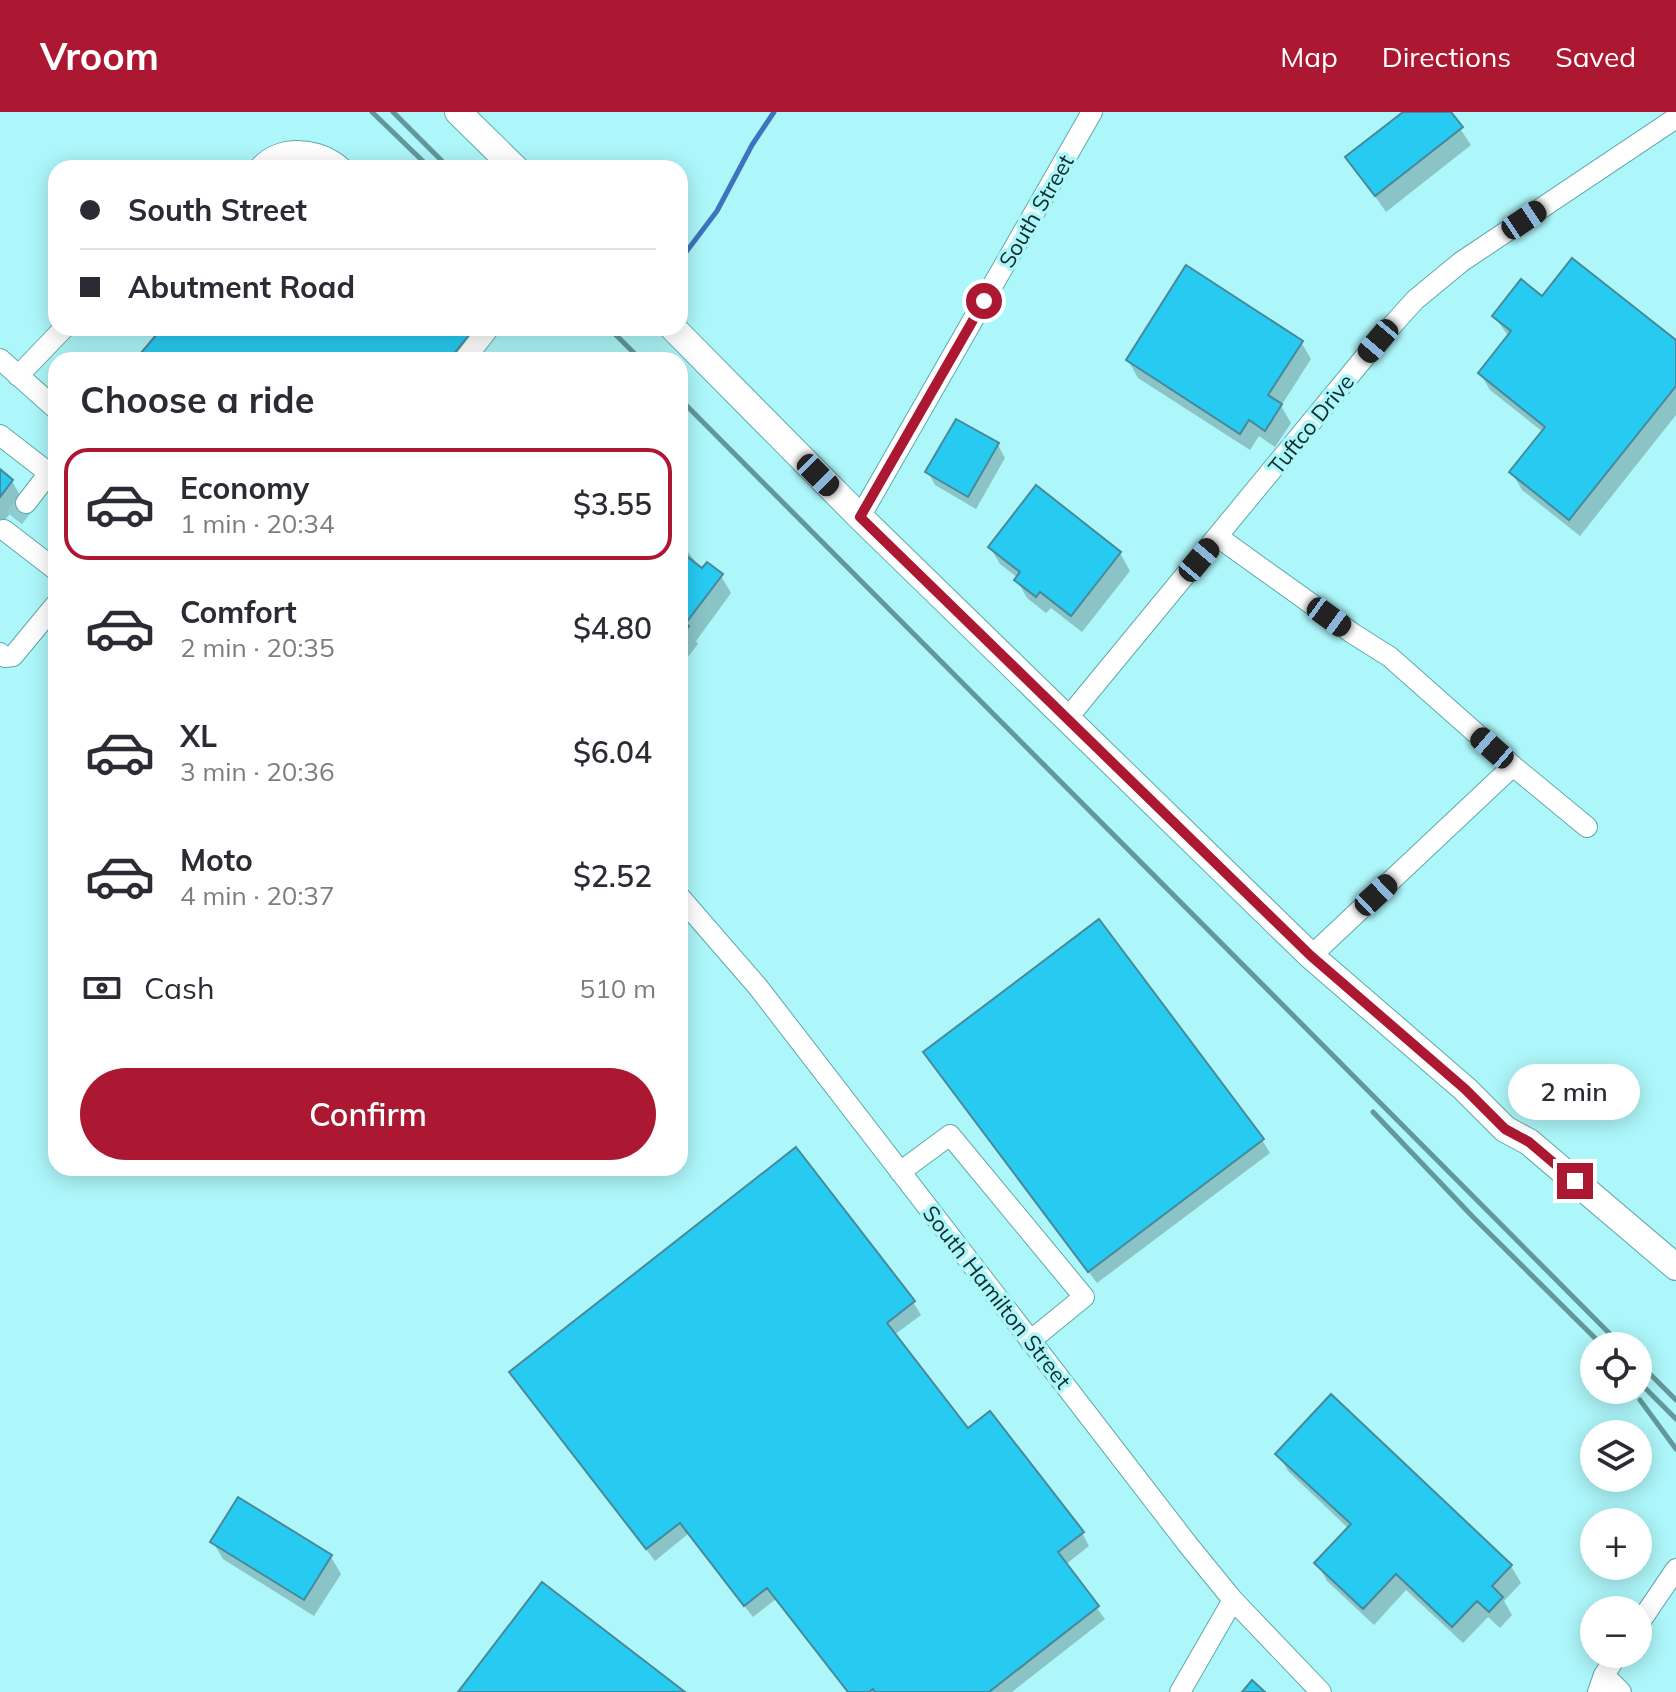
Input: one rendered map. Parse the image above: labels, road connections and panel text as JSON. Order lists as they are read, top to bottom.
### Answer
{
  "streets": {
    "street": ["South Street", "Tuftco Drive", "South Hamilton Street"]
  },
  "page": {
    "header": "Vroom",
    "nav": ["Map", "Directions", "Saved"],
    "banner": ["South Street", "Abutment Road"],
    "heading": "Choose a ride",
    "list": [
      {
        "name": "Economy",
        "note": "1 min · 20:34",
        "value": "$3.55"
      },
      {
        "name": "Comfort",
        "note": "2 min · 20:35",
        "value": "$4.80"
      },
      {
        "name": "XL",
        "note": "3 min · 20:36",
        "value": "$6.04"
      },
      {
        "name": "Moto",
        "note": "4 min · 20:37",
        "value": "$2.52"
      }
    ],
    "pay": ["Cash", "510 m"],
    "buttons": "Confirm",
    "bubble": "2 min",
    "map_buttons": ["+", "−"]
  }
}
